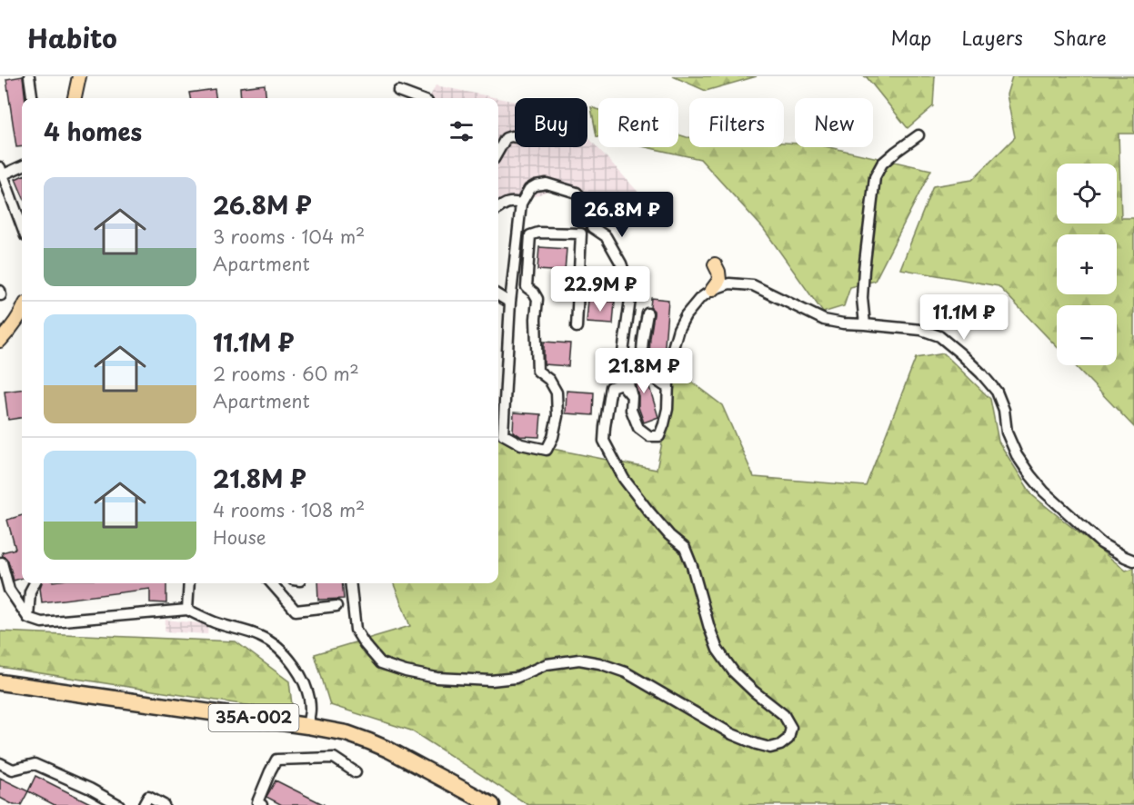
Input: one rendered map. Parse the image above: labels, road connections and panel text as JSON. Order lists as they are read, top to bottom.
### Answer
{
  "streets": {
    "highway": ["35А-002"]
  },
  "page": {
    "header": "Habito",
    "nav": ["Map", "Layers", "Share"],
    "chip": [
      "Buy",
      "Rent",
      "Filters",
      "New"
    ],
    "heading": "4 homes",
    "map_buttons": ["+", "−"],
    "list": [
      {
        "name": "26.8M ₽",
        "note": "3 rooms · 104 m² · Apartment"
      },
      {
        "name": "11.1M ₽",
        "note": "2 rooms · 60 m² · Apartment"
      },
      {
        "name": "21.8M ₽",
        "note": "4 rooms · 108 m² · House"
      }
    ],
    "price": [
      "26.8M ₽",
      "22.9M ₽",
      "11.1M ₽",
      "21.8M ₽"
    ]
  }
}
